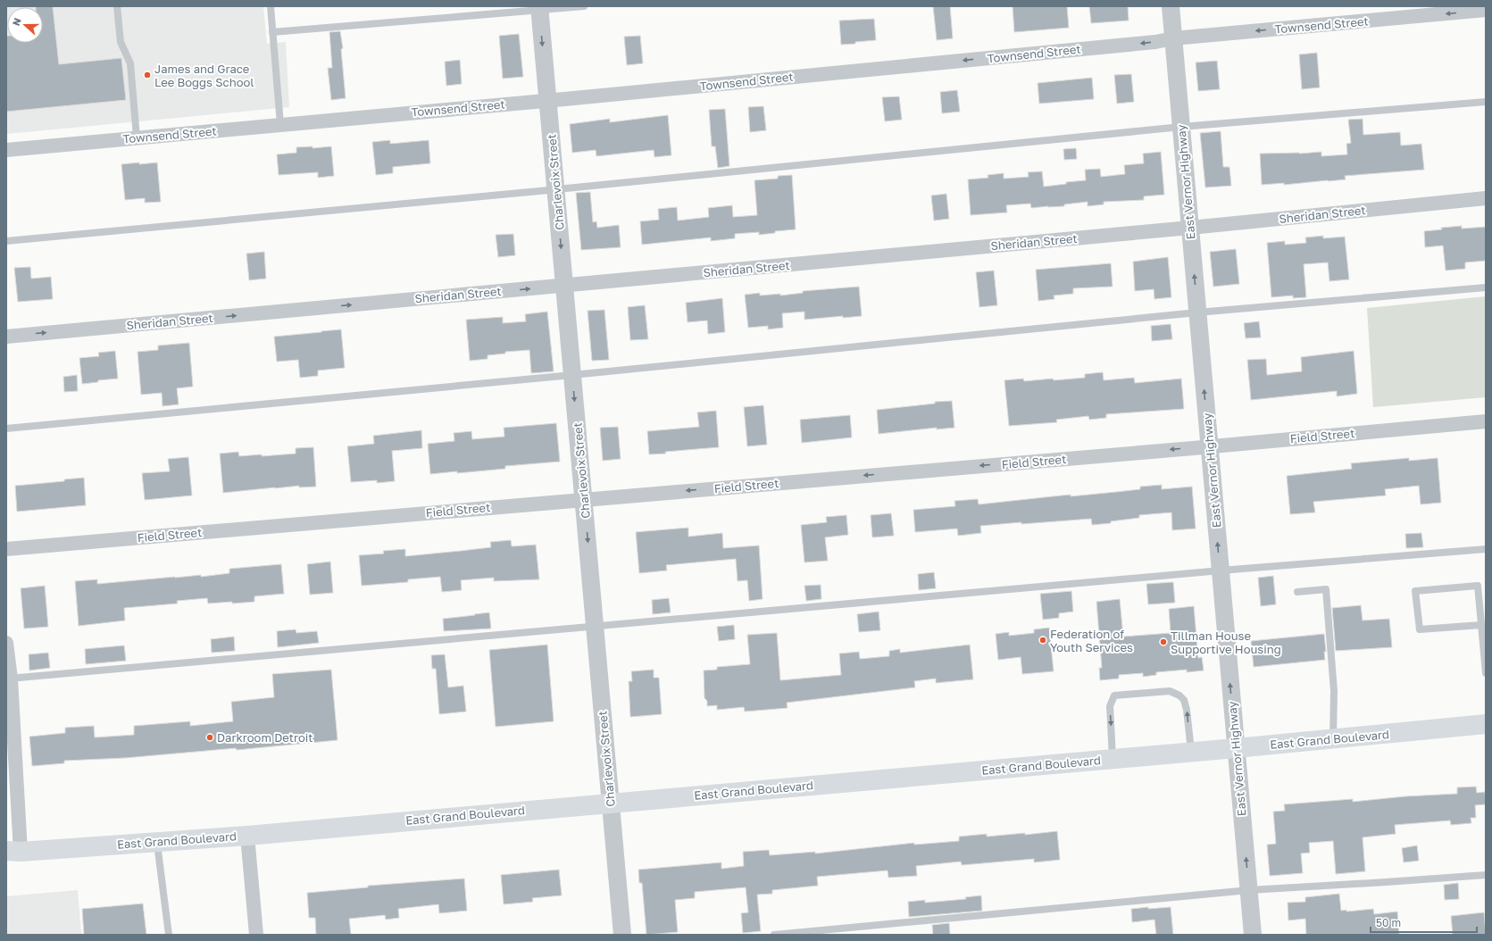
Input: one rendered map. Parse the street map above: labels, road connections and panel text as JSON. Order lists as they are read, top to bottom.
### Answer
{
  "streets": {
    "main road": ["East Grand Boulevard"],
    "street": [
      "Townsend Street",
      "Charlevoix Street",
      "East Vernor Highway",
      "Sheridan Street",
      "Field Street"
    ]
  },
  "crossings": [
    ["Townsend Street", "Charlevoix Street"],
    ["Townsend Street", "East Vernor Highway"],
    ["Charlevoix Street", "Sheridan Street"],
    ["Charlevoix Street", "Field Street"],
    ["Charlevoix Street", "East Grand Boulevard"],
    ["East Vernor Highway", "Sheridan Street"],
    ["East Vernor Highway", "Field Street"],
    ["East Vernor Highway", "East Grand Boulevard"]
  ],
  "one_way": [
    "Townsend Street",
    "Charlevoix Street",
    "East Vernor Highway",
    "Sheridan Street",
    "Field Street"
  ],
  "places": [
    "James and Grace Lee Boggs School",
    "Federation of Youth Services",
    "Tillman House Supportive Housing",
    "Darkroom Detroit"
  ],
  "scale_bar": "50 m",
  "north": "left"
}
